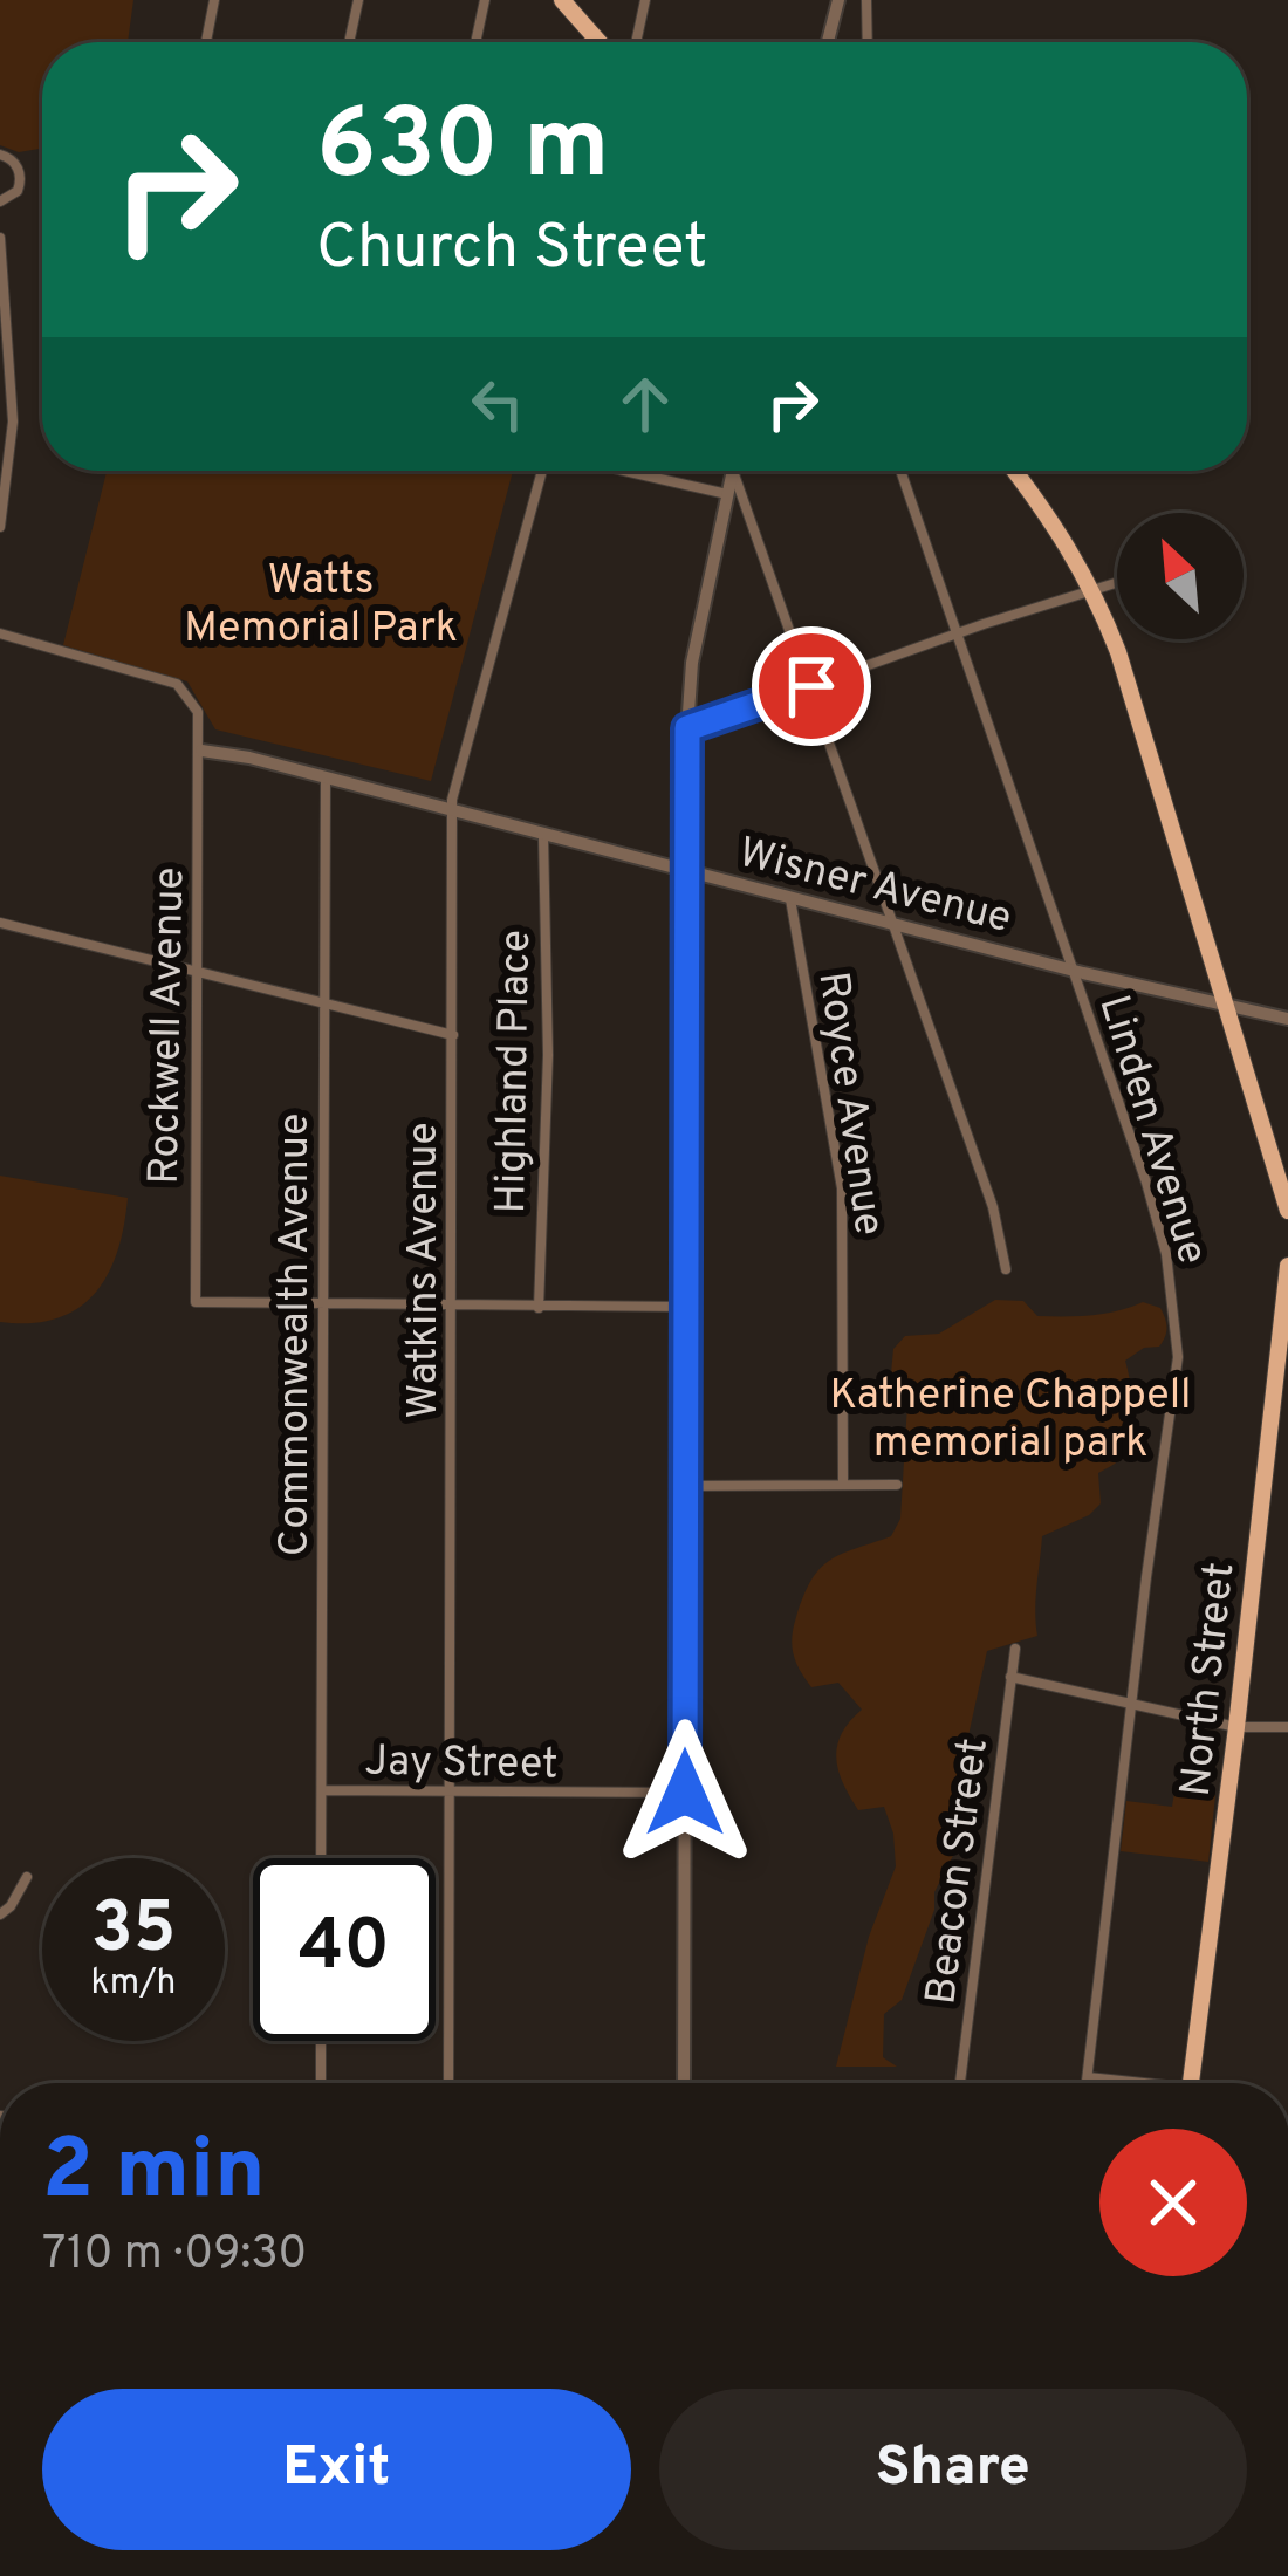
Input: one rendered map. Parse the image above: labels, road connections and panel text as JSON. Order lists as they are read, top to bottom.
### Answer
{
  "streets": {
    "main road": ["North Street"],
    "street": [
      "Wisner Avenue",
      "Rockwell Avenue",
      "Highland Place",
      "Royce Avenue",
      "Linden Avenue",
      "Watkins Avenue",
      "Commonwealth Avenue",
      "Jay Street",
      "Beacon Street"
    ]
  },
  "crossings": [
    ["Wisner Avenue", "Rockwell Avenue"],
    ["Wisner Avenue", "Highland Place"],
    ["Wisner Avenue", "Royce Avenue"],
    ["Wisner Avenue", "Linden Avenue"],
    ["Wisner Avenue", "Watkins Avenue"],
    ["Wisner Avenue", "Commonwealth Avenue"],
    ["Rockwell Avenue", "Commonwealth Avenue"],
    ["Watkins Avenue", "Jay Street"],
    ["Commonwealth Avenue", "Jay Street"]
  ],
  "parks": ["Watts Memorial Park", "Katherine Chappell memorial park"],
  "north": "top left",
  "page": {
    "turn": ["630 m", "Church Street"],
    "speed": "35 km/h",
    "limit": "40",
    "heading": ["2 min", "710 m · 09:30"],
    "buttons": ["Exit", "Share"]
  }
}
